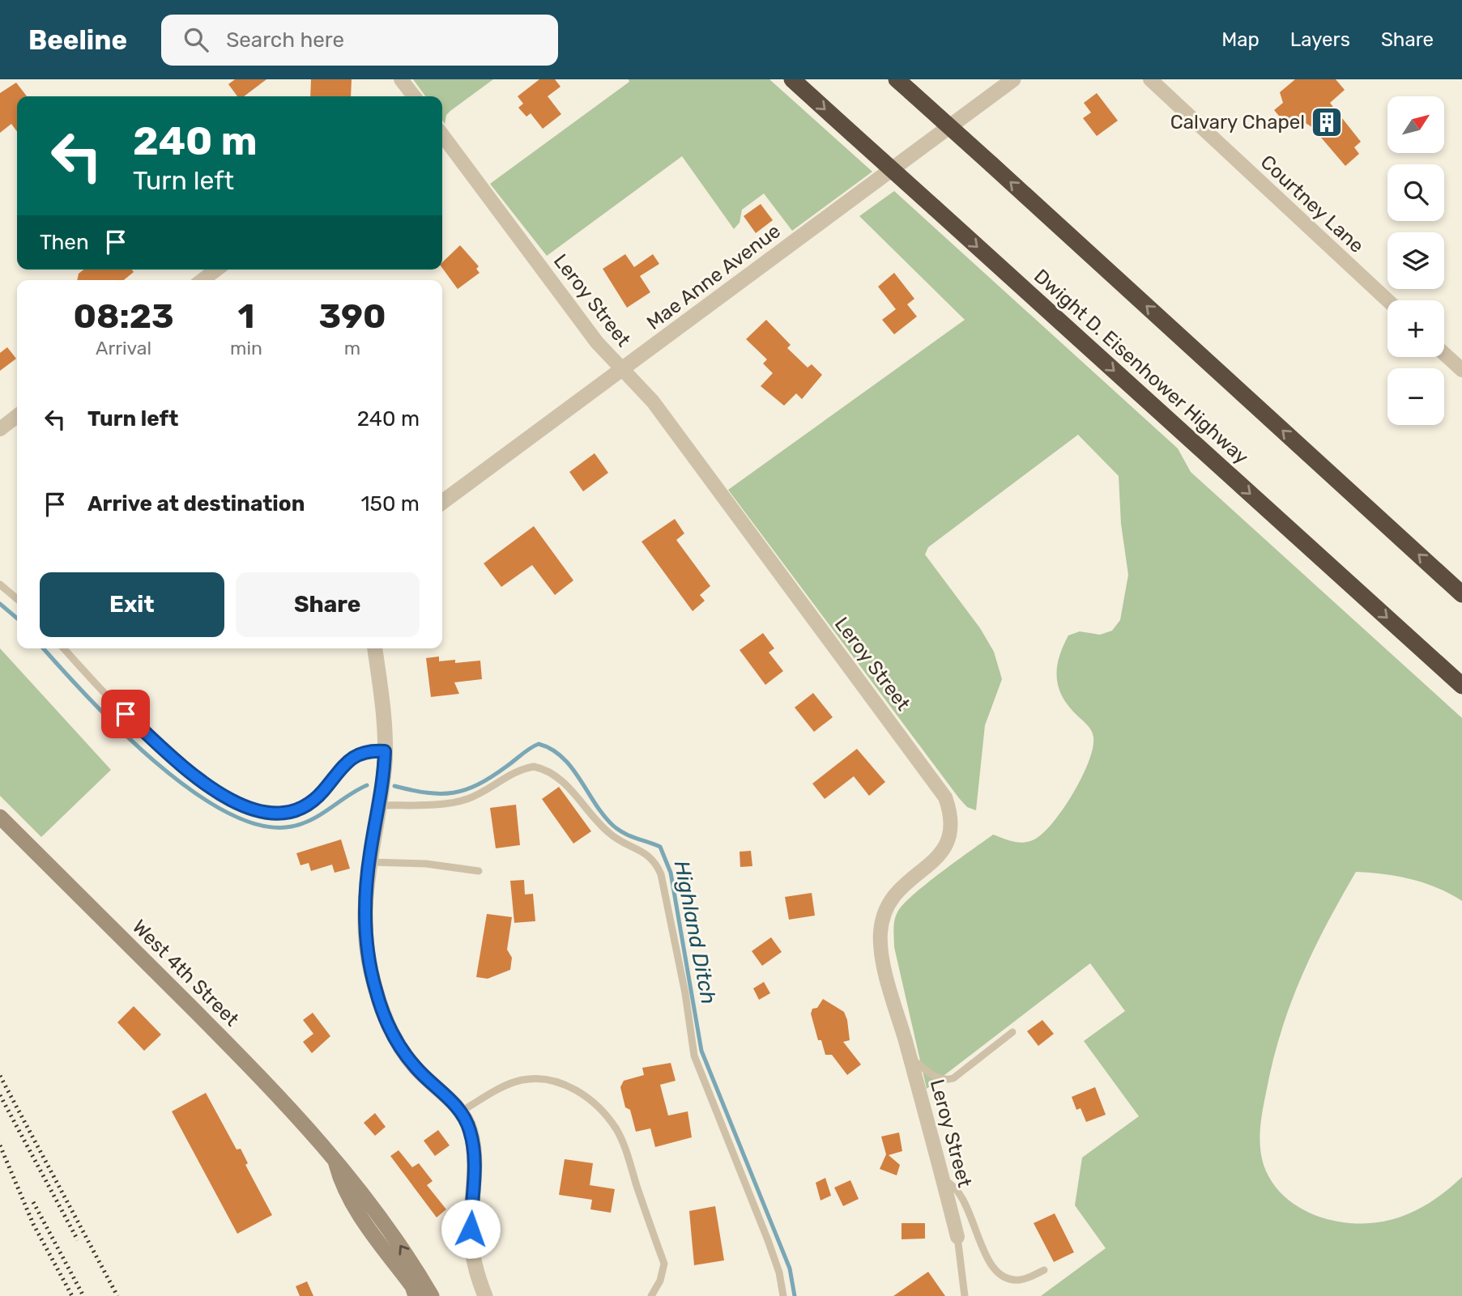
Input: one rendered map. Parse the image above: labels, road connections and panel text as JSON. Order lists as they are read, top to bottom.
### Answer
{
  "streets": {
    "highway": ["Dwight D. Eisenhower Highway"],
    "main road": ["West 4th Street"],
    "street": ["Courtney Lane", "Mae Anne Avenue", "Leroy Street"]
  },
  "crossings": [
    ["Mae Anne Avenue", "Leroy Street"]
  ],
  "water": ["Highland Ditch"],
  "places": {
    "building": ["Calvary Chapel"]
  },
  "north": "top right",
  "page": {
    "header": "Beeline",
    "search": "Search here",
    "nav": ["Map", "Layers", "Share"],
    "map_buttons": ["+", "−"],
    "turn": ["240 m", "Turn left"],
    "then": "Then",
    "eta": [
      "08:23",
      "Arrival",
      "1",
      "min",
      "390",
      "m"
    ],
    "list": [
      {
        "name": "Turn left",
        "value": "240 m"
      },
      {
        "name": "Arrive at destination",
        "value": "150 m"
      }
    ],
    "buttons": ["Exit", "Share"]
  }
}
